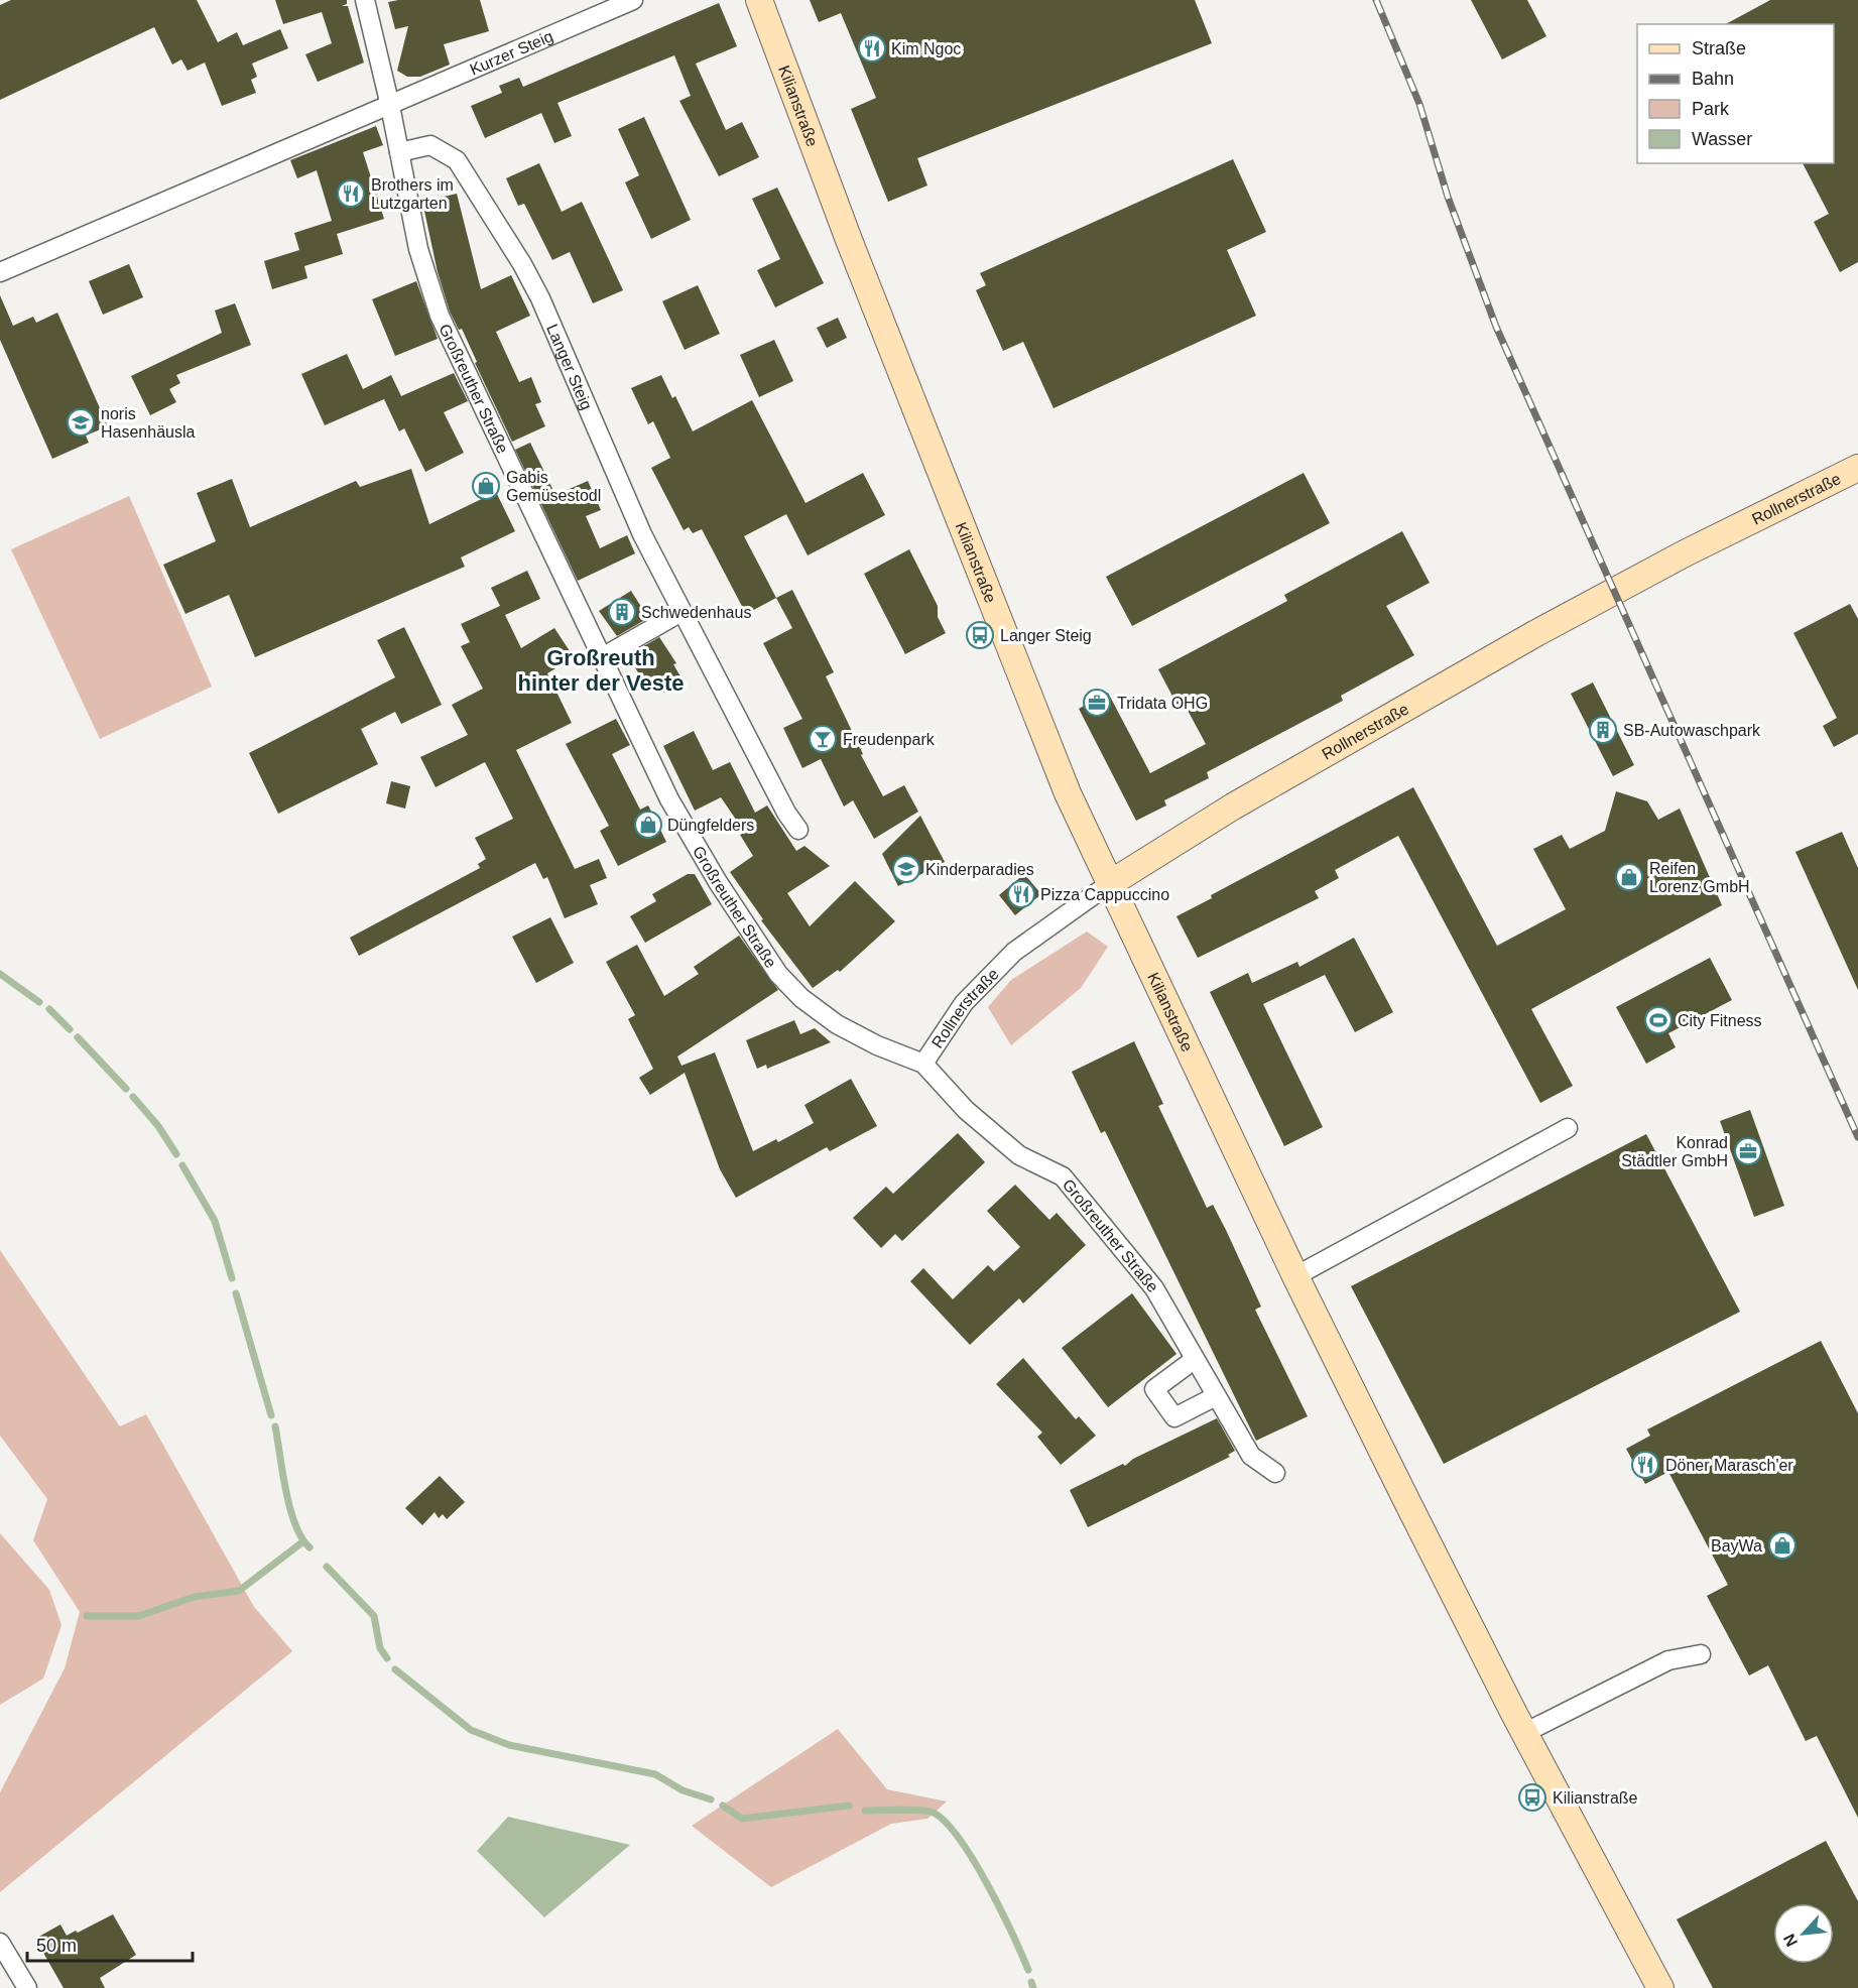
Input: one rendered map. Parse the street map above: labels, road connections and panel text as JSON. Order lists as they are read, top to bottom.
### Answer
{
  "streets": {
    "main road": ["Kilianstraße", "Rollnerstraße"],
    "street": ["Kurzer Steig", "Langer Steig", "Großreuther Straße"]
  },
  "crossings": [
    ["Kurzer Steig", "Großreuther Straße"],
    ["Kilianstraße", "Rollnerstraße"],
    ["Langer Steig", "Großreuther Straße"],
    ["Großreuther Straße", "Rollnerstraße"]
  ],
  "districts": ["Großreuth hinter der Veste"],
  "places": {
    "restaurant": [
      "Kim Ngoc",
      "Brothers im Lutzgarten",
      "Pizza Cappuccino",
      "Döner Marasch'er"
    ],
    "school or university": ["noris Hasenhäusla", "Kinderparadies"],
    "shop": [
      "Gabis Gemüsestodl",
      "Düngfelders",
      "Reifen Lorenz GmbH",
      "BayWa"
    ],
    "building": ["Schwedenhaus", "SB-Autowaschpark"],
    "bus stop": ["Langer Steig", "Kilianstraße"],
    "office": ["Tridata OHG", "Konrad Städtler GmbH"],
    "bar": ["Freudenpark"],
    "sports": ["City Fitness"]
  },
  "legend": [
    "Straße",
    "Bahn",
    "Park",
    "Wasser"
  ],
  "scale_bar": "50 m",
  "north": "bottom left"
}
